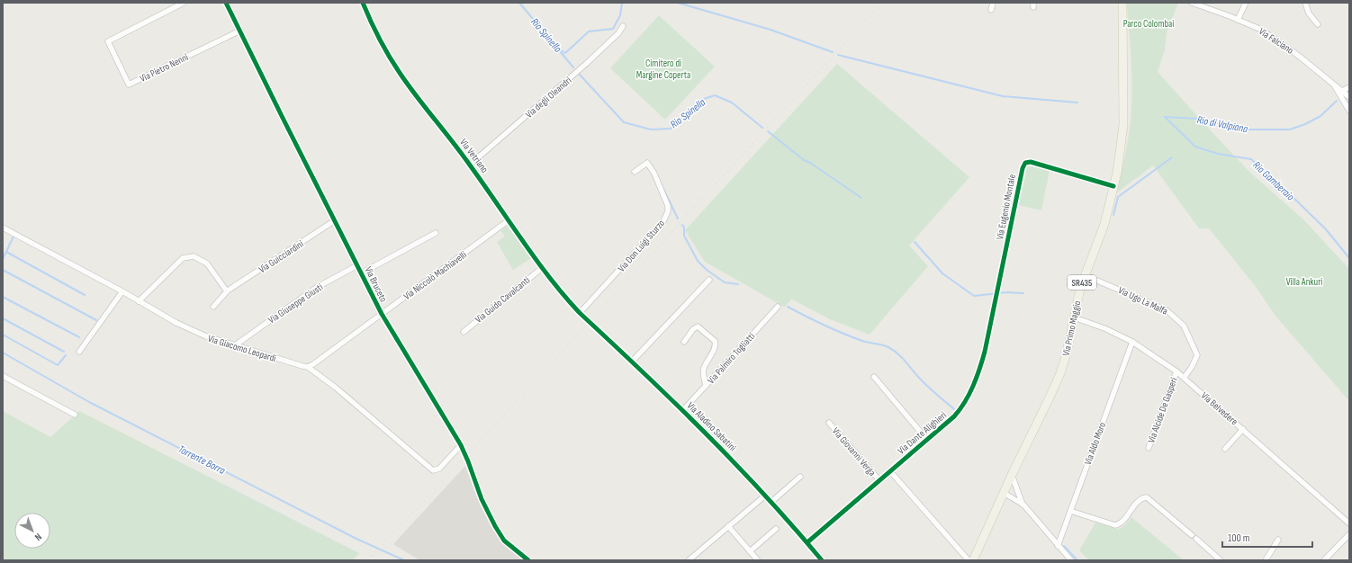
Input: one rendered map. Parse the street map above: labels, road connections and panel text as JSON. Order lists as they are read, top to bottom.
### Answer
{
  "streets": {
    "main road": ["SR435", "Via Primo Maggio"],
    "street": [
      "Via Falciano",
      "Via Pietro Nenni",
      "Via degli Oleandri",
      "Via Vetriano",
      "Via Eugenio Montale",
      "Via Don Luigi Sturzo",
      "Via Guicciardini",
      "Via Niccolò Machiavelli",
      "Via Bruceto",
      "Via Guido Cavalcanti",
      "Via Ugo La Malfa",
      "Via Giuseppe Giusti",
      "Via Giacomo Leopardi",
      "Via Palmiro Togliatti",
      "Via Belvedere",
      "Via Alcide De Gasperi",
      "Via Aladino Sabatini",
      "Via Dante Alighieri",
      "Via Aldo Moro",
      "Via Giovanni Verga"
    ]
  },
  "crossings": [
    ["Via Pietro Nenni", "Via Bruceto"],
    ["Via degli Oleandri", "Via Vetriano"],
    ["Via Vetriano", "Via Don Luigi Sturzo"],
    ["Via Vetriano", "Via Niccolò Machiavelli"],
    ["Via Vetriano", "Via Guido Cavalcanti"],
    ["Via Vetriano", "Via Aladino Sabatini"],
    ["Via Eugenio Montale", "Via Primo Maggio"],
    ["Via Eugenio Montale", "Via Dante Alighieri"],
    ["Via Don Luigi Sturzo", "Via Aladino Sabatini"],
    ["Via Guicciardini", "Via Bruceto"],
    ["Via Niccolò Machiavelli", "Via Bruceto"],
    ["Via Niccolò Machiavelli", "Via Giacomo Leopardi"],
    ["Via Bruceto", "Via Giuseppe Giusti"],
    ["Via Bruceto", "Via Giacomo Leopardi"],
    ["Via Ugo La Malfa", "Via Primo Maggio"],
    ["Via Ugo La Malfa", "Via Belvedere"],
    ["Via Giuseppe Giusti", "Via Giacomo Leopardi"],
    ["Via Primo Maggio", "Via Belvedere"],
    ["Via Palmiro Togliatti", "Via Aladino Sabatini"],
    ["Via Belvedere", "Via Alcide De Gasperi"],
    ["Via Belvedere", "Via Aldo Moro"],
    ["Via Aladino Sabatini", "Via Dante Alighieri"],
    ["Via Dante Alighieri", "Via Giovanni Verga"]
  ],
  "water": [
    "Rio Spinello",
    "Rio Spinella",
    "Rio di Valpiana",
    "Rio Gamberaio",
    "Torrente Borra"
  ],
  "parks": ["Parco Colombai", "Cimitero di Margine Coperta", "Villa Ankuri"],
  "scale_bar": "100 m",
  "north": "bottom right"
}
